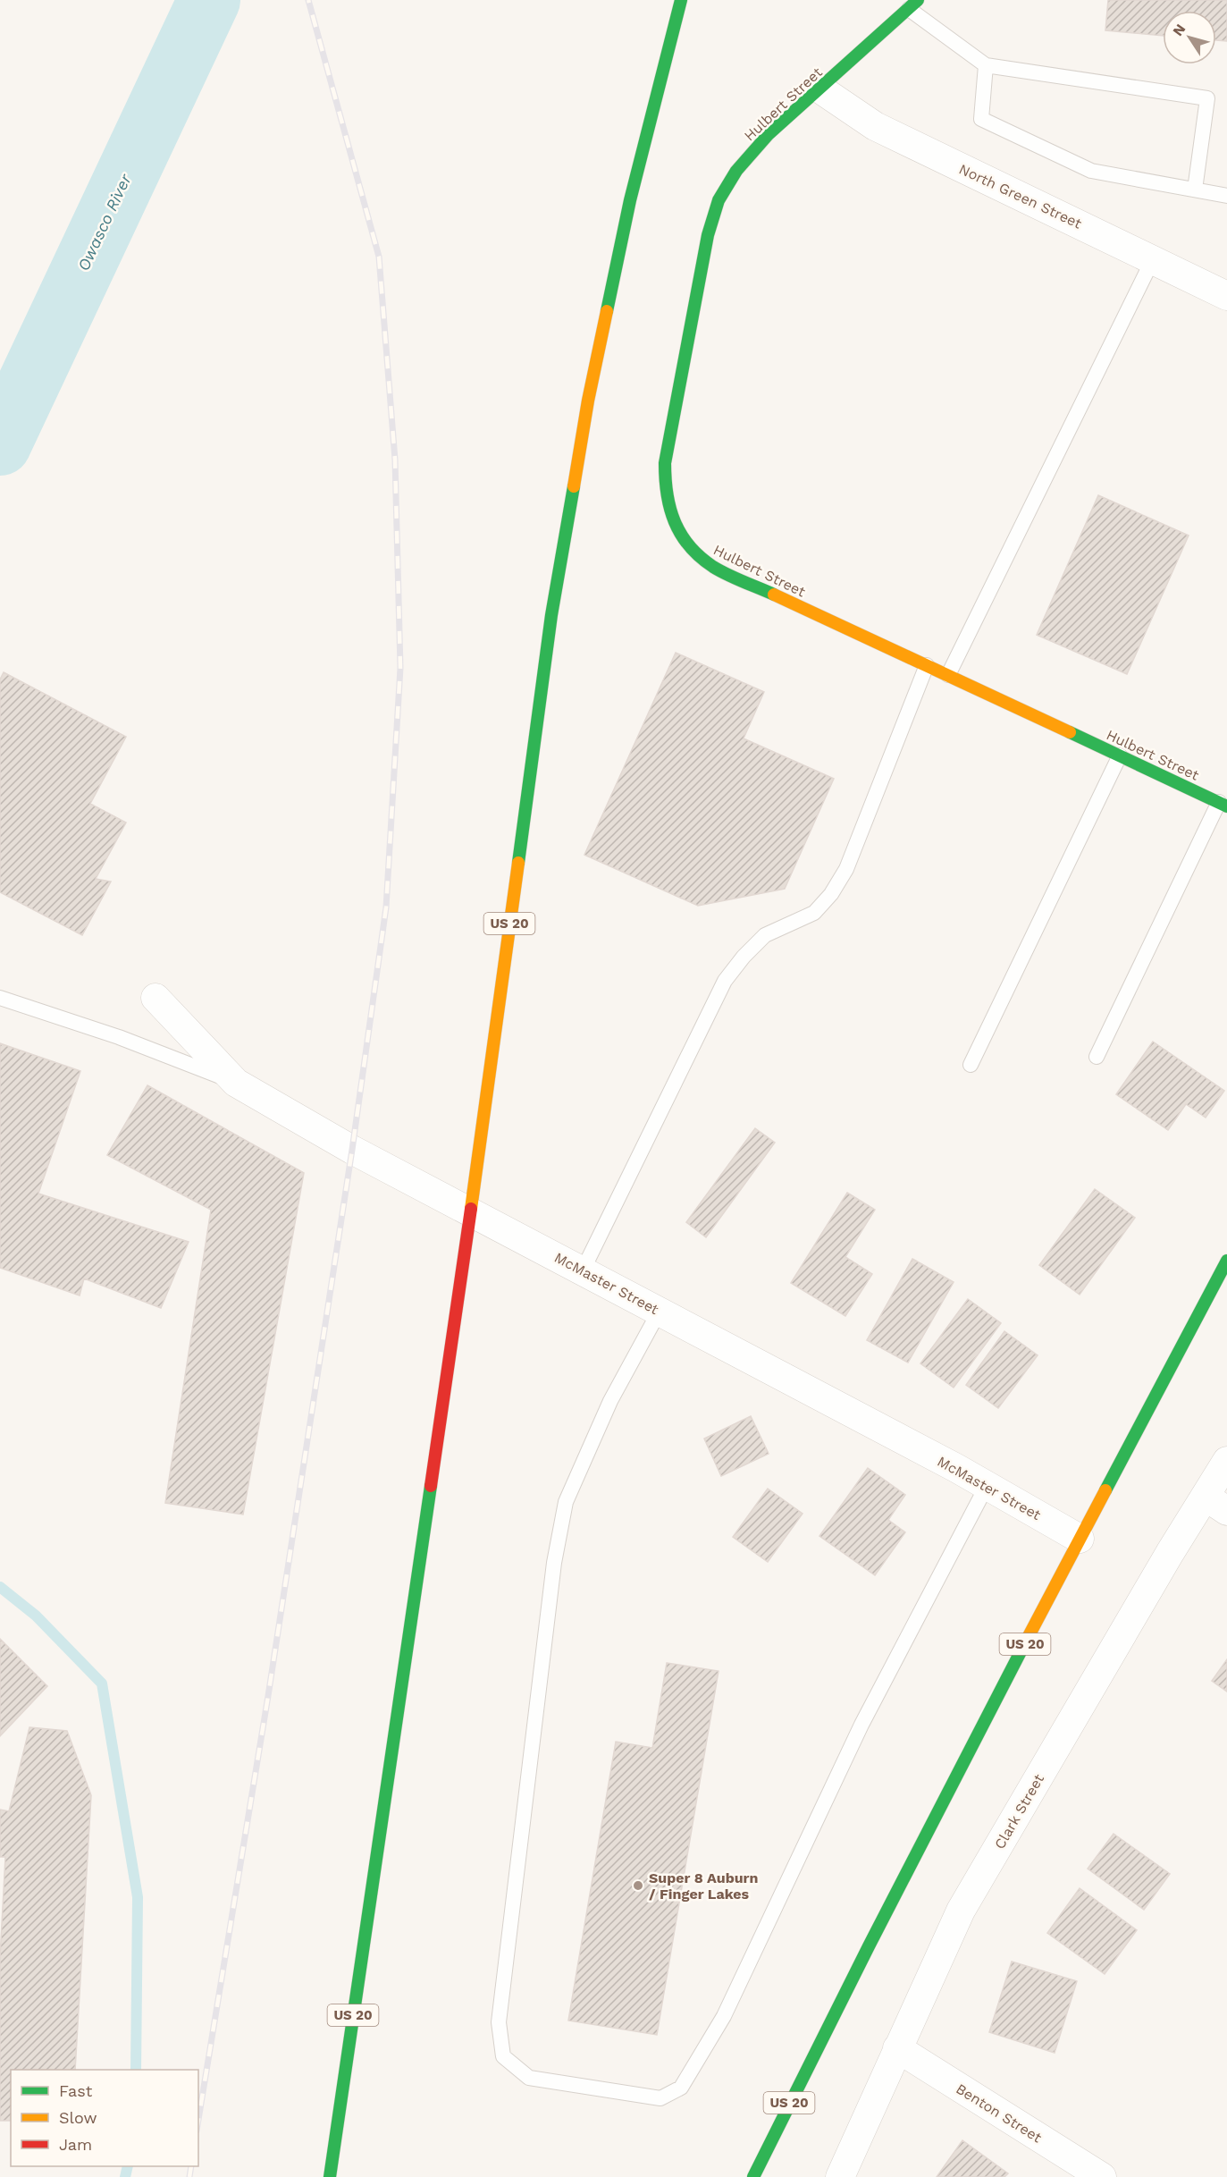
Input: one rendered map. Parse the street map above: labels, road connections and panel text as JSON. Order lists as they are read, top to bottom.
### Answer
{
  "streets": {
    "main road": ["Hulbert Street", "US 20"],
    "street": [
      "North Green Street",
      "McMaster Street",
      "Clark Street",
      "Benton Street"
    ]
  },
  "crossings": [
    ["Hulbert Street", "North Green Street"],
    ["US 20", "McMaster Street"],
    ["Clark Street", "Benton Street"]
  ],
  "water": ["Owasco River"],
  "places": ["Super 8 Auburn / Finger Lakes"],
  "legend": ["Fast", "Slow", "Jam"],
  "north": "top left"
}
